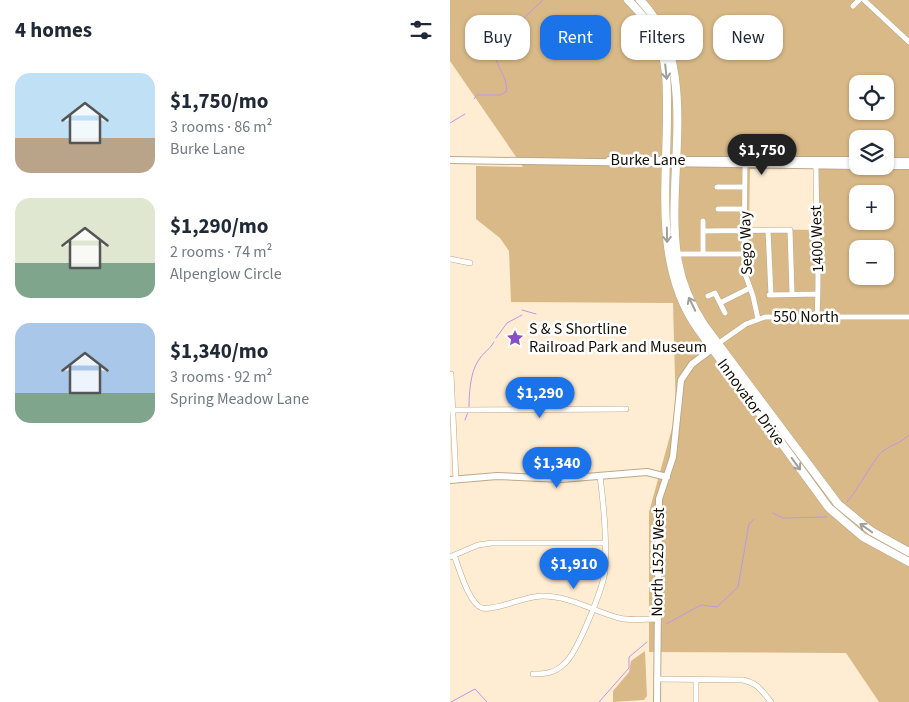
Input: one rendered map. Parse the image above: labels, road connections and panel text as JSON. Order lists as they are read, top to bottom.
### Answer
{
  "streets": {
    "main road": ["Innovator Drive"],
    "street": [
      "Burke Lane",
      "1400 West",
      "Sego Way",
      "550 North",
      "North 1525 West"
    ]
  },
  "crossings": [
    ["Burke Lane", "1400 West"],
    ["Burke Lane", "Sego Way"],
    ["Burke Lane", "Innovator Drive"],
    ["1400 West", "550 North"],
    ["Sego Way", "550 North"],
    ["550 North", "Innovator Drive"],
    ["550 North", "North 1525 West"],
    ["Innovator Drive", "North 1525 West"]
  ],
  "places": {
    "place": ["S & S Shortline Railroad Park and Museum"]
  },
  "page": {
    "heading": "4 homes",
    "chip": [
      "Buy",
      "Rent",
      "Filters",
      "New"
    ],
    "list": [
      {
        "name": "$1,750/mo",
        "note": "3 rooms · 86 m² · Burke Lane"
      },
      {
        "name": "$1,290/mo",
        "note": "2 rooms · 74 m² · Alpenglow Circle"
      },
      {
        "name": "$1,340/mo",
        "note": "3 rooms · 92 m² · Spring Meadow Lane"
      }
    ],
    "map_buttons": ["+", "−"],
    "price": [
      "$1,750",
      "$1,290",
      "$1,340",
      "$1,910"
    ]
  }
}
